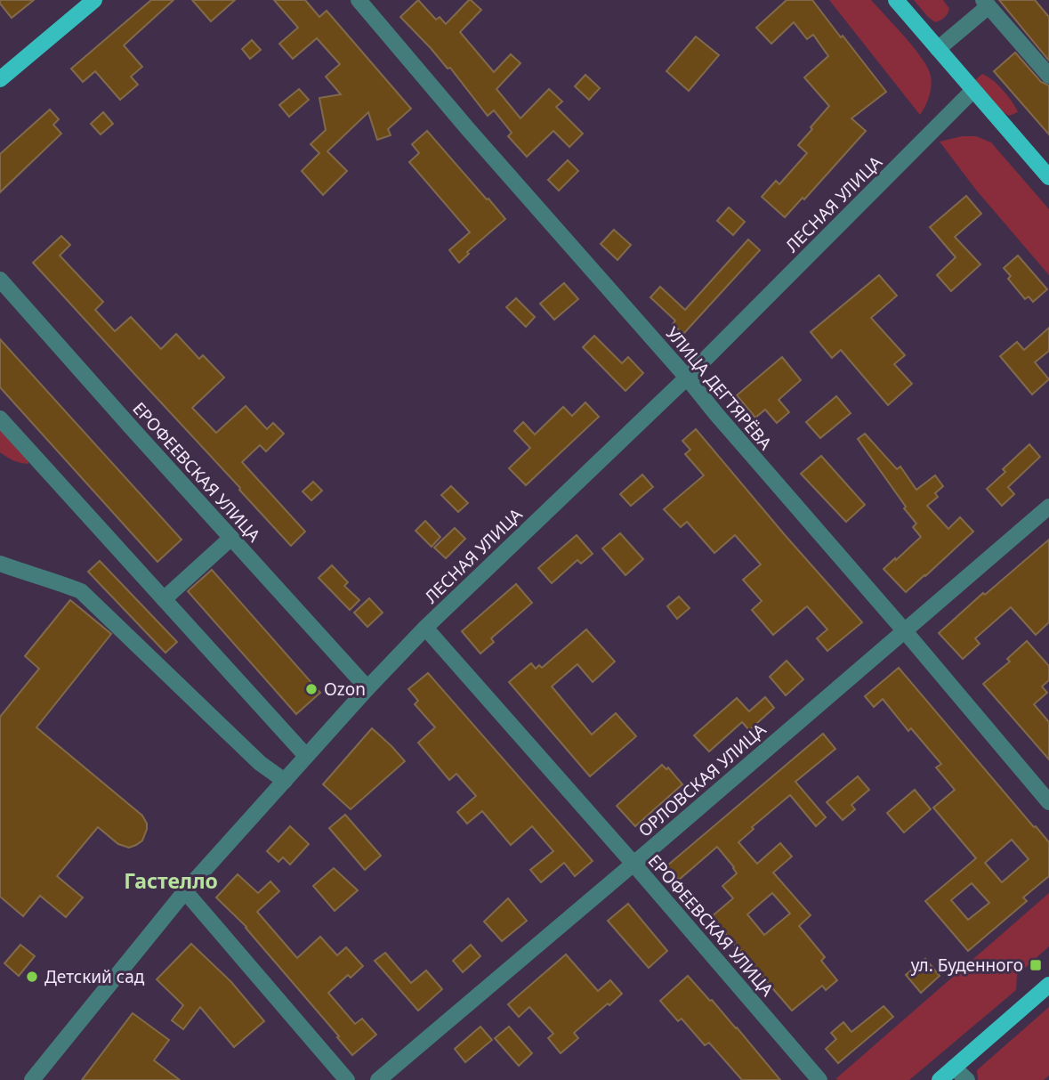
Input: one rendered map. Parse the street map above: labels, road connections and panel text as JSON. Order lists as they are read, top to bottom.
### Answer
{
  "streets": {
    "street": [
      "ЛЕСНАЯ УЛИЦА",
      "УЛИЦА ДЕГТЯРЁВА",
      "ЕРОФЕЕВСКАЯ УЛИЦА",
      "ОРЛОВСКАЯ УЛИЦА"
    ]
  },
  "crossings": [
    ["ЛЕСНАЯ УЛИЦА", "УЛИЦА ДЕГТЯРЁВА"],
    ["ЛЕСНАЯ УЛИЦА", "ЕРОФЕЕВСКАЯ УЛИЦА"],
    ["УЛИЦА ДЕГТЯРЁВА", "ОРЛОВСКАЯ УЛИЦА"],
    ["ЕРОФЕЕВСКАЯ УЛИЦА", "ОРЛОВСКАЯ УЛИЦА"]
  ],
  "districts": ["Гастелло"],
  "places": {
    "other": ["Ozon", "Детский сад"],
    "transit": ["ул. Буденного"]
  }
}
